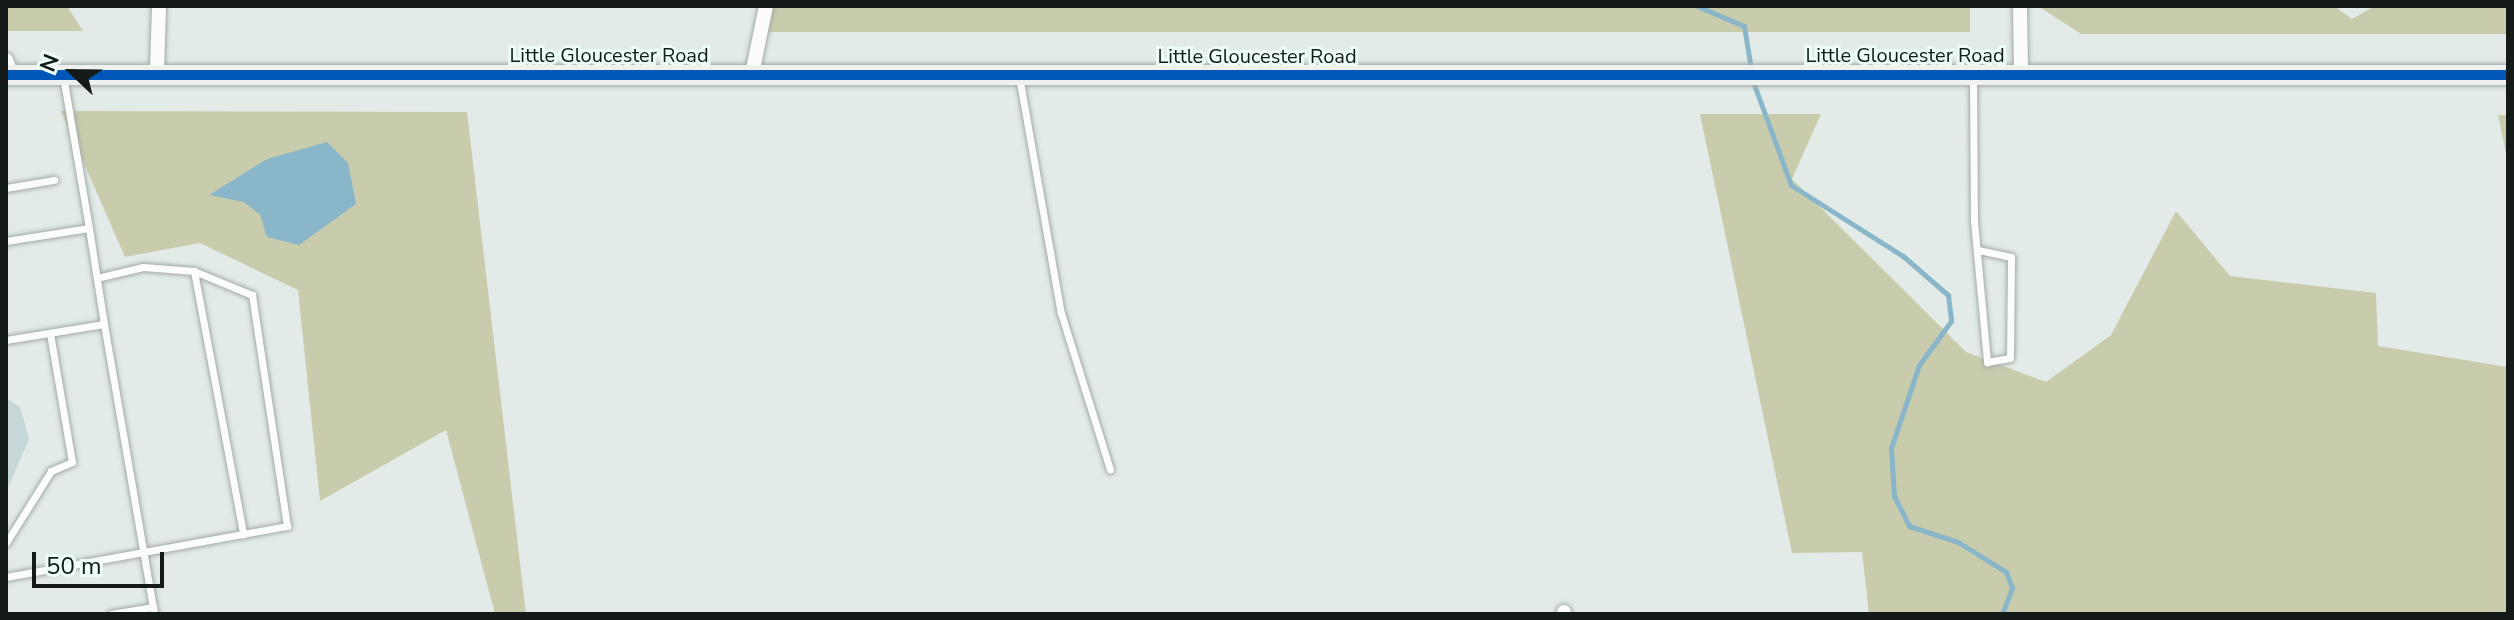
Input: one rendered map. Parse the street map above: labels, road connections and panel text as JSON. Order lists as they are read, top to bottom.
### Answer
{
  "streets": {
    "street": ["Little Gloucester Road"]
  },
  "scale_bar": "50 m",
  "north": "left"
}
